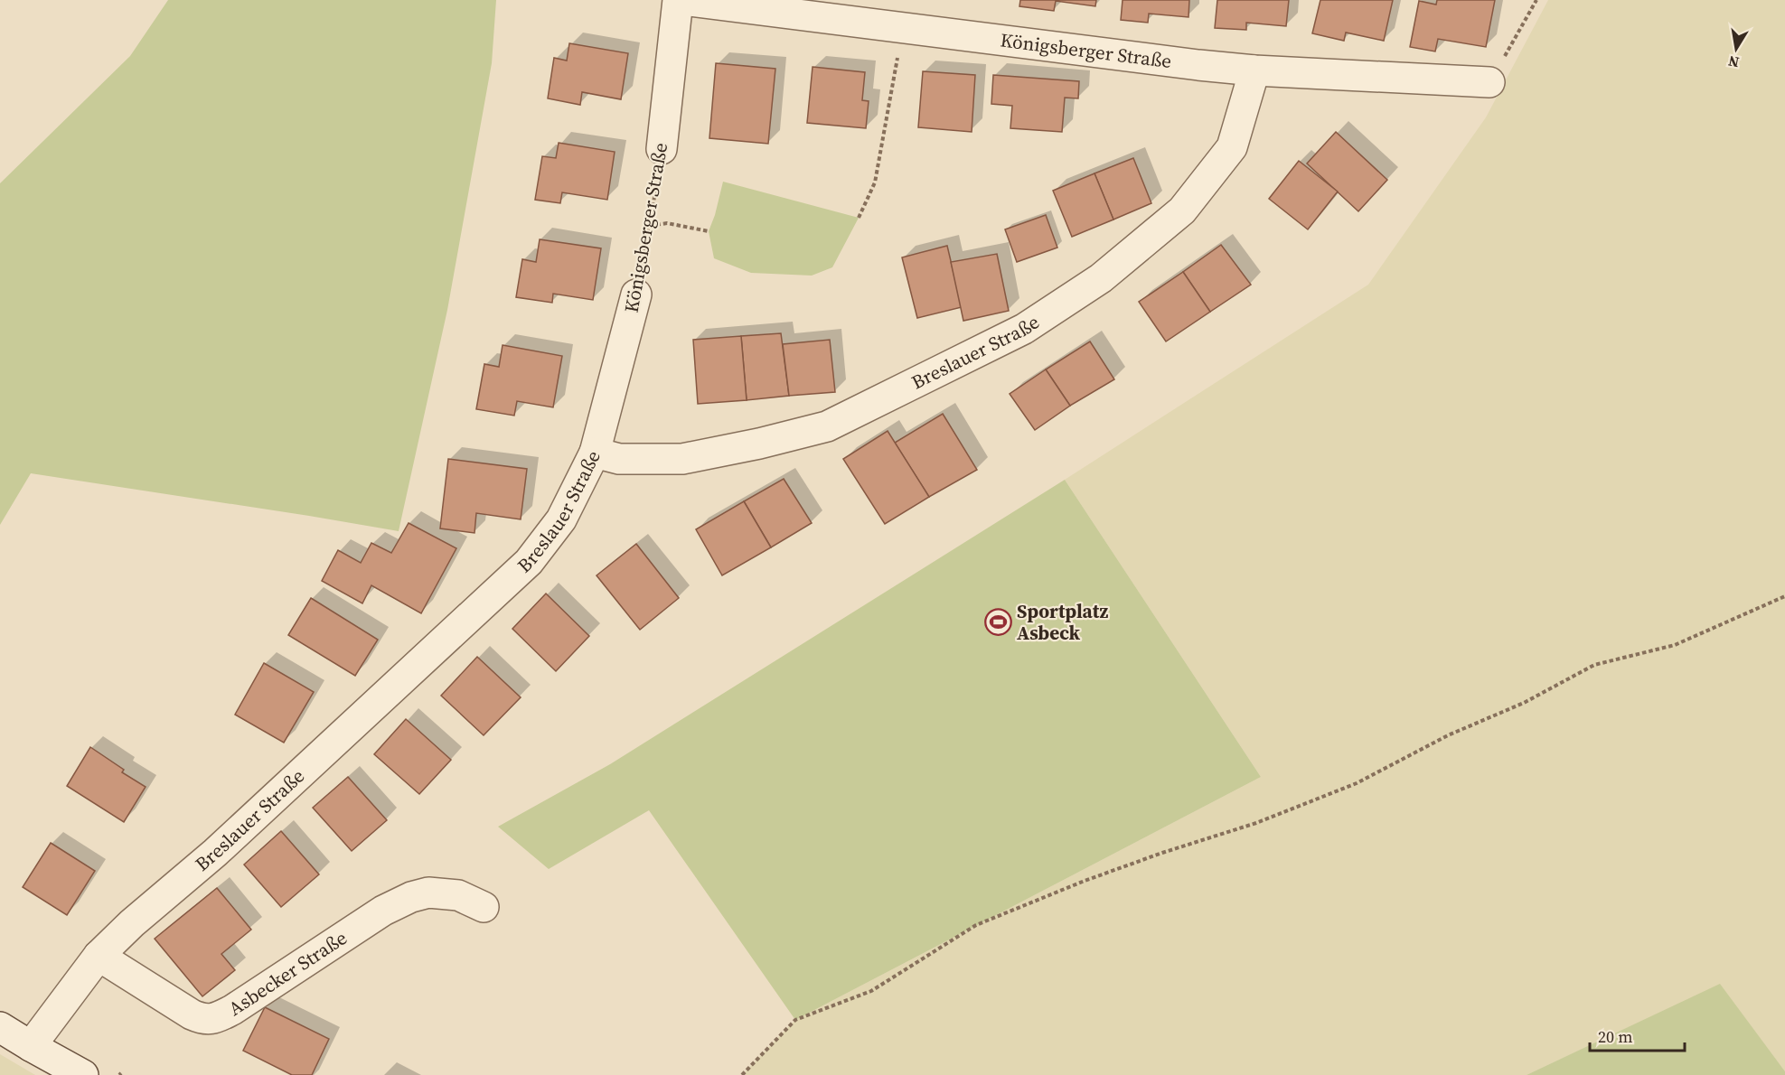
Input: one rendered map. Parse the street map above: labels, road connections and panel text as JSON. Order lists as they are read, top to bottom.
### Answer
{
  "streets": {
    "street": ["Königsberger Straße", "Breslauer Straße", "Asbecker Straße"]
  },
  "crossings": [
    ["Königsberger Straße", "Breslauer Straße"],
    ["Breslauer Straße", "Asbecker Straße"]
  ],
  "places": {
    "sports": ["Sportplatz Asbeck"]
  },
  "scale_bar": "20 m",
  "north": "bottom"
}
